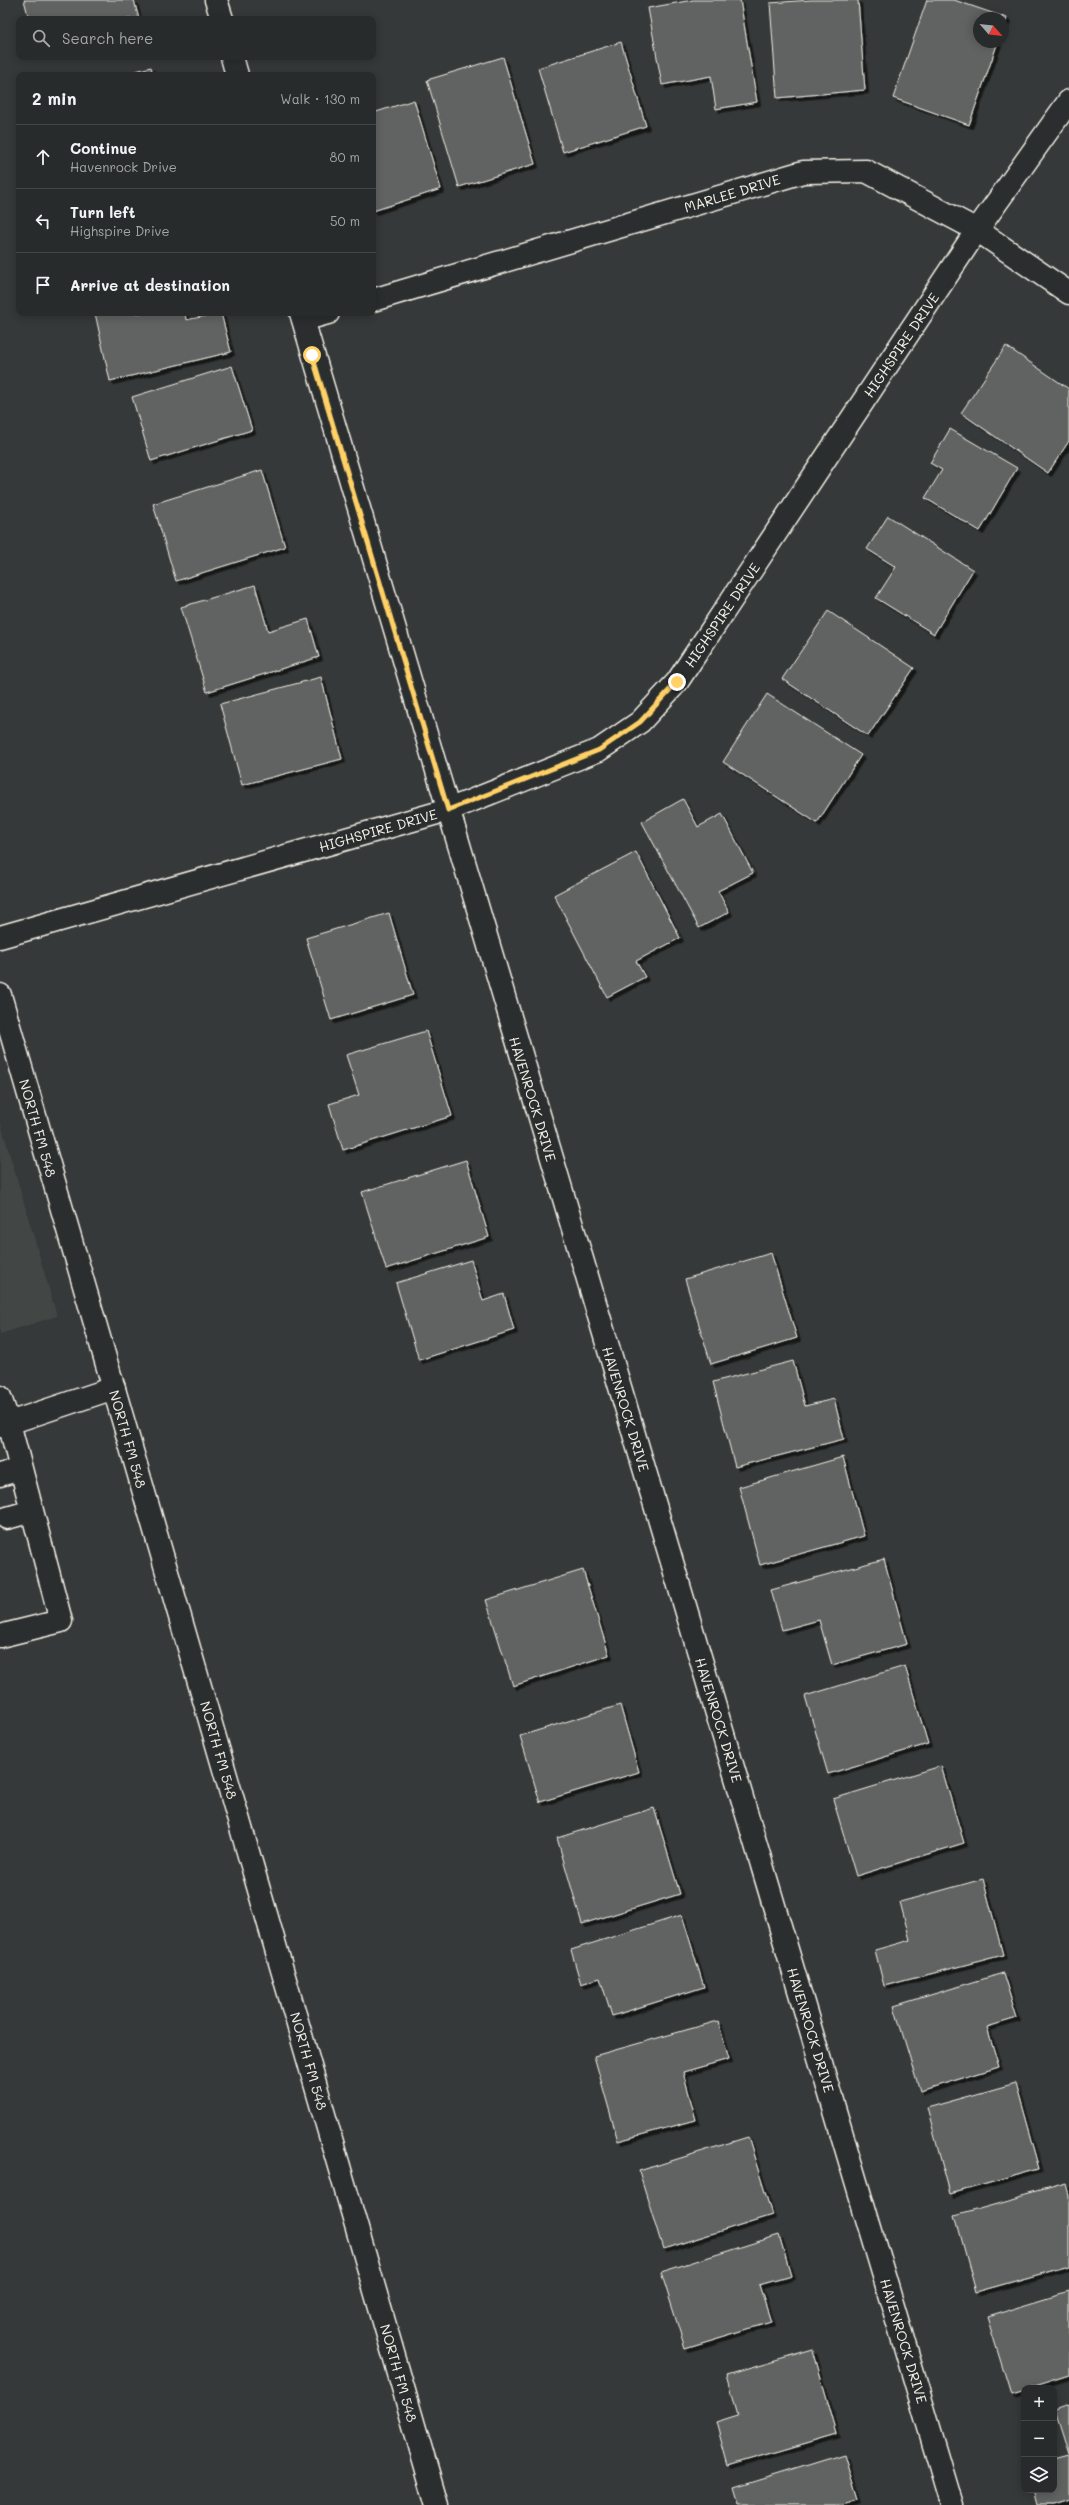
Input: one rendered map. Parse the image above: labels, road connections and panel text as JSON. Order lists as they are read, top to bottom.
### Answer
{
  "streets": {
    "street": [
      "MARLEE DRIVE",
      "HIGHSPIRE DRIVE",
      "HAVENROCK DRIVE",
      "NORTH FM 548"
    ]
  },
  "crossings": [
    ["MARLEE DRIVE", "HIGHSPIRE DRIVE"],
    ["HIGHSPIRE DRIVE", "HAVENROCK DRIVE"]
  ],
  "north": "bottom right",
  "page": {
    "search": "Search here",
    "heading": ["2 min", "Walk · 130 m"],
    "list": [
      ["Continue", "Havenrock Drive", "80 m"],
      ["Turn left", "Highspire Drive", "50 m"],
      "Arrive at destination"
    ],
    "map_buttons": ["+", "−"]
  }
}
